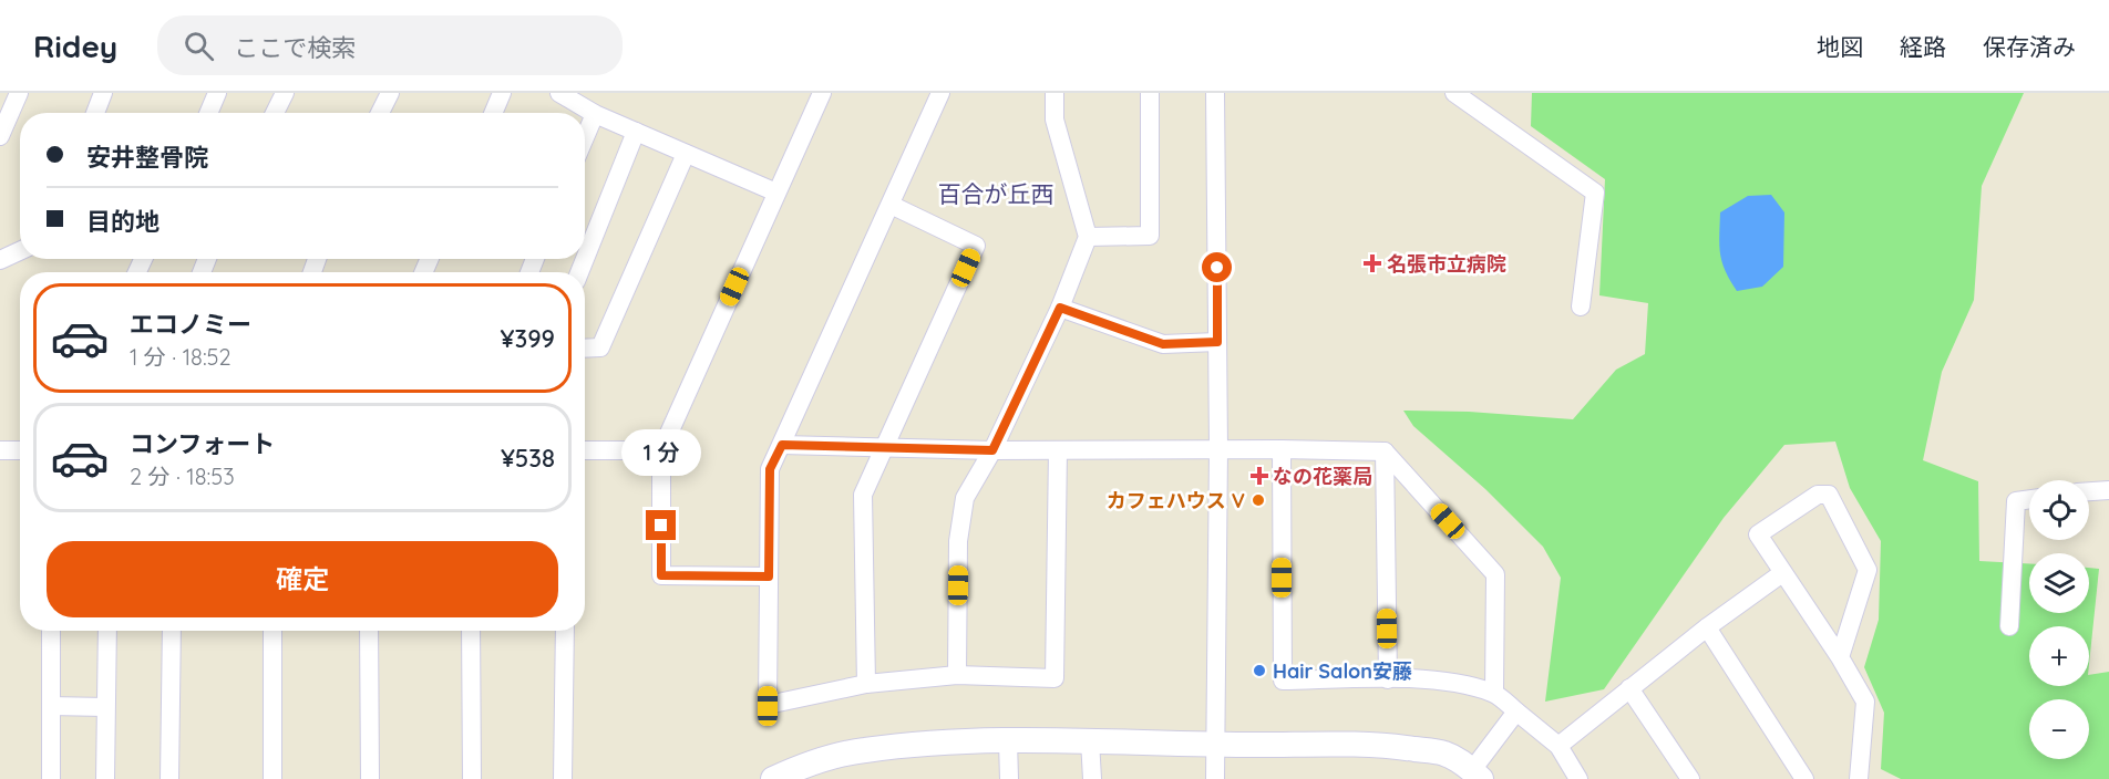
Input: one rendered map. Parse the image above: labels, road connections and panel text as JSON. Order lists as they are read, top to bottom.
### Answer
{
  "districts": ["百合が丘西"],
  "places": {
    "health": ["名張市立病院", "なの花薬局"],
    "other": ["カフェハウス V", "Hair Salon安藤"]
  },
  "page": {
    "header": "Ridey",
    "search": "ここで検索",
    "nav": ["地図", "経路", "保存済み"],
    "banner": ["安井整骨院", "目的地"],
    "list": [
      {
        "name": "エコノミー",
        "note": "1 分 · 18:52",
        "value": "¥399"
      },
      {
        "name": "コンフォート",
        "note": "2 分 · 18:53",
        "value": "¥538"
      }
    ],
    "bubble": "1 分",
    "map_buttons": ["+", "−"],
    "buttons": "確定"
  }
}
